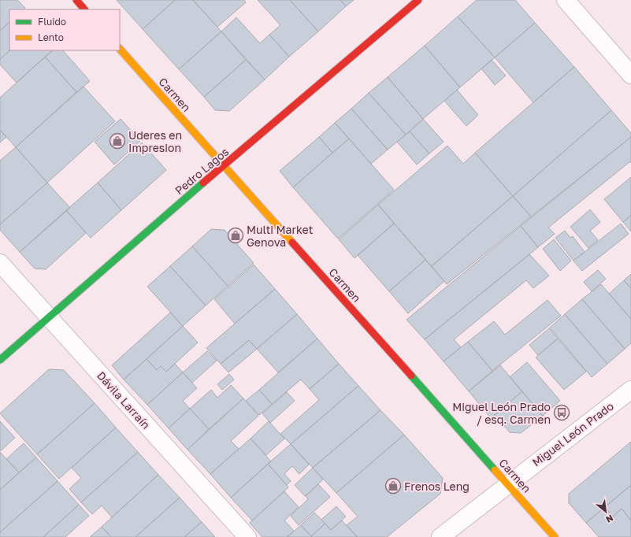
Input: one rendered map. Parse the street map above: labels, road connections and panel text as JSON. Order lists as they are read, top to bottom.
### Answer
{
  "streets": {
    "main road": ["Carmen", "Pedro Lagos"],
    "street": ["Dávila Larraín", "Miguel León Prado"]
  },
  "crossings": [
    ["Carmen", "Pedro Lagos"],
    ["Carmen", "Miguel León Prado"],
    ["Pedro Lagos", "Dávila Larraín"]
  ],
  "places": {
    "shop": ["Uderes en Impresion", "Multi Market Genova", "Frenos Leng"],
    "bus stop": ["Miguel León Prado / esq. Carmen"]
  },
  "legend": ["Fluido", "Lento"],
  "north": "bottom right"
}
